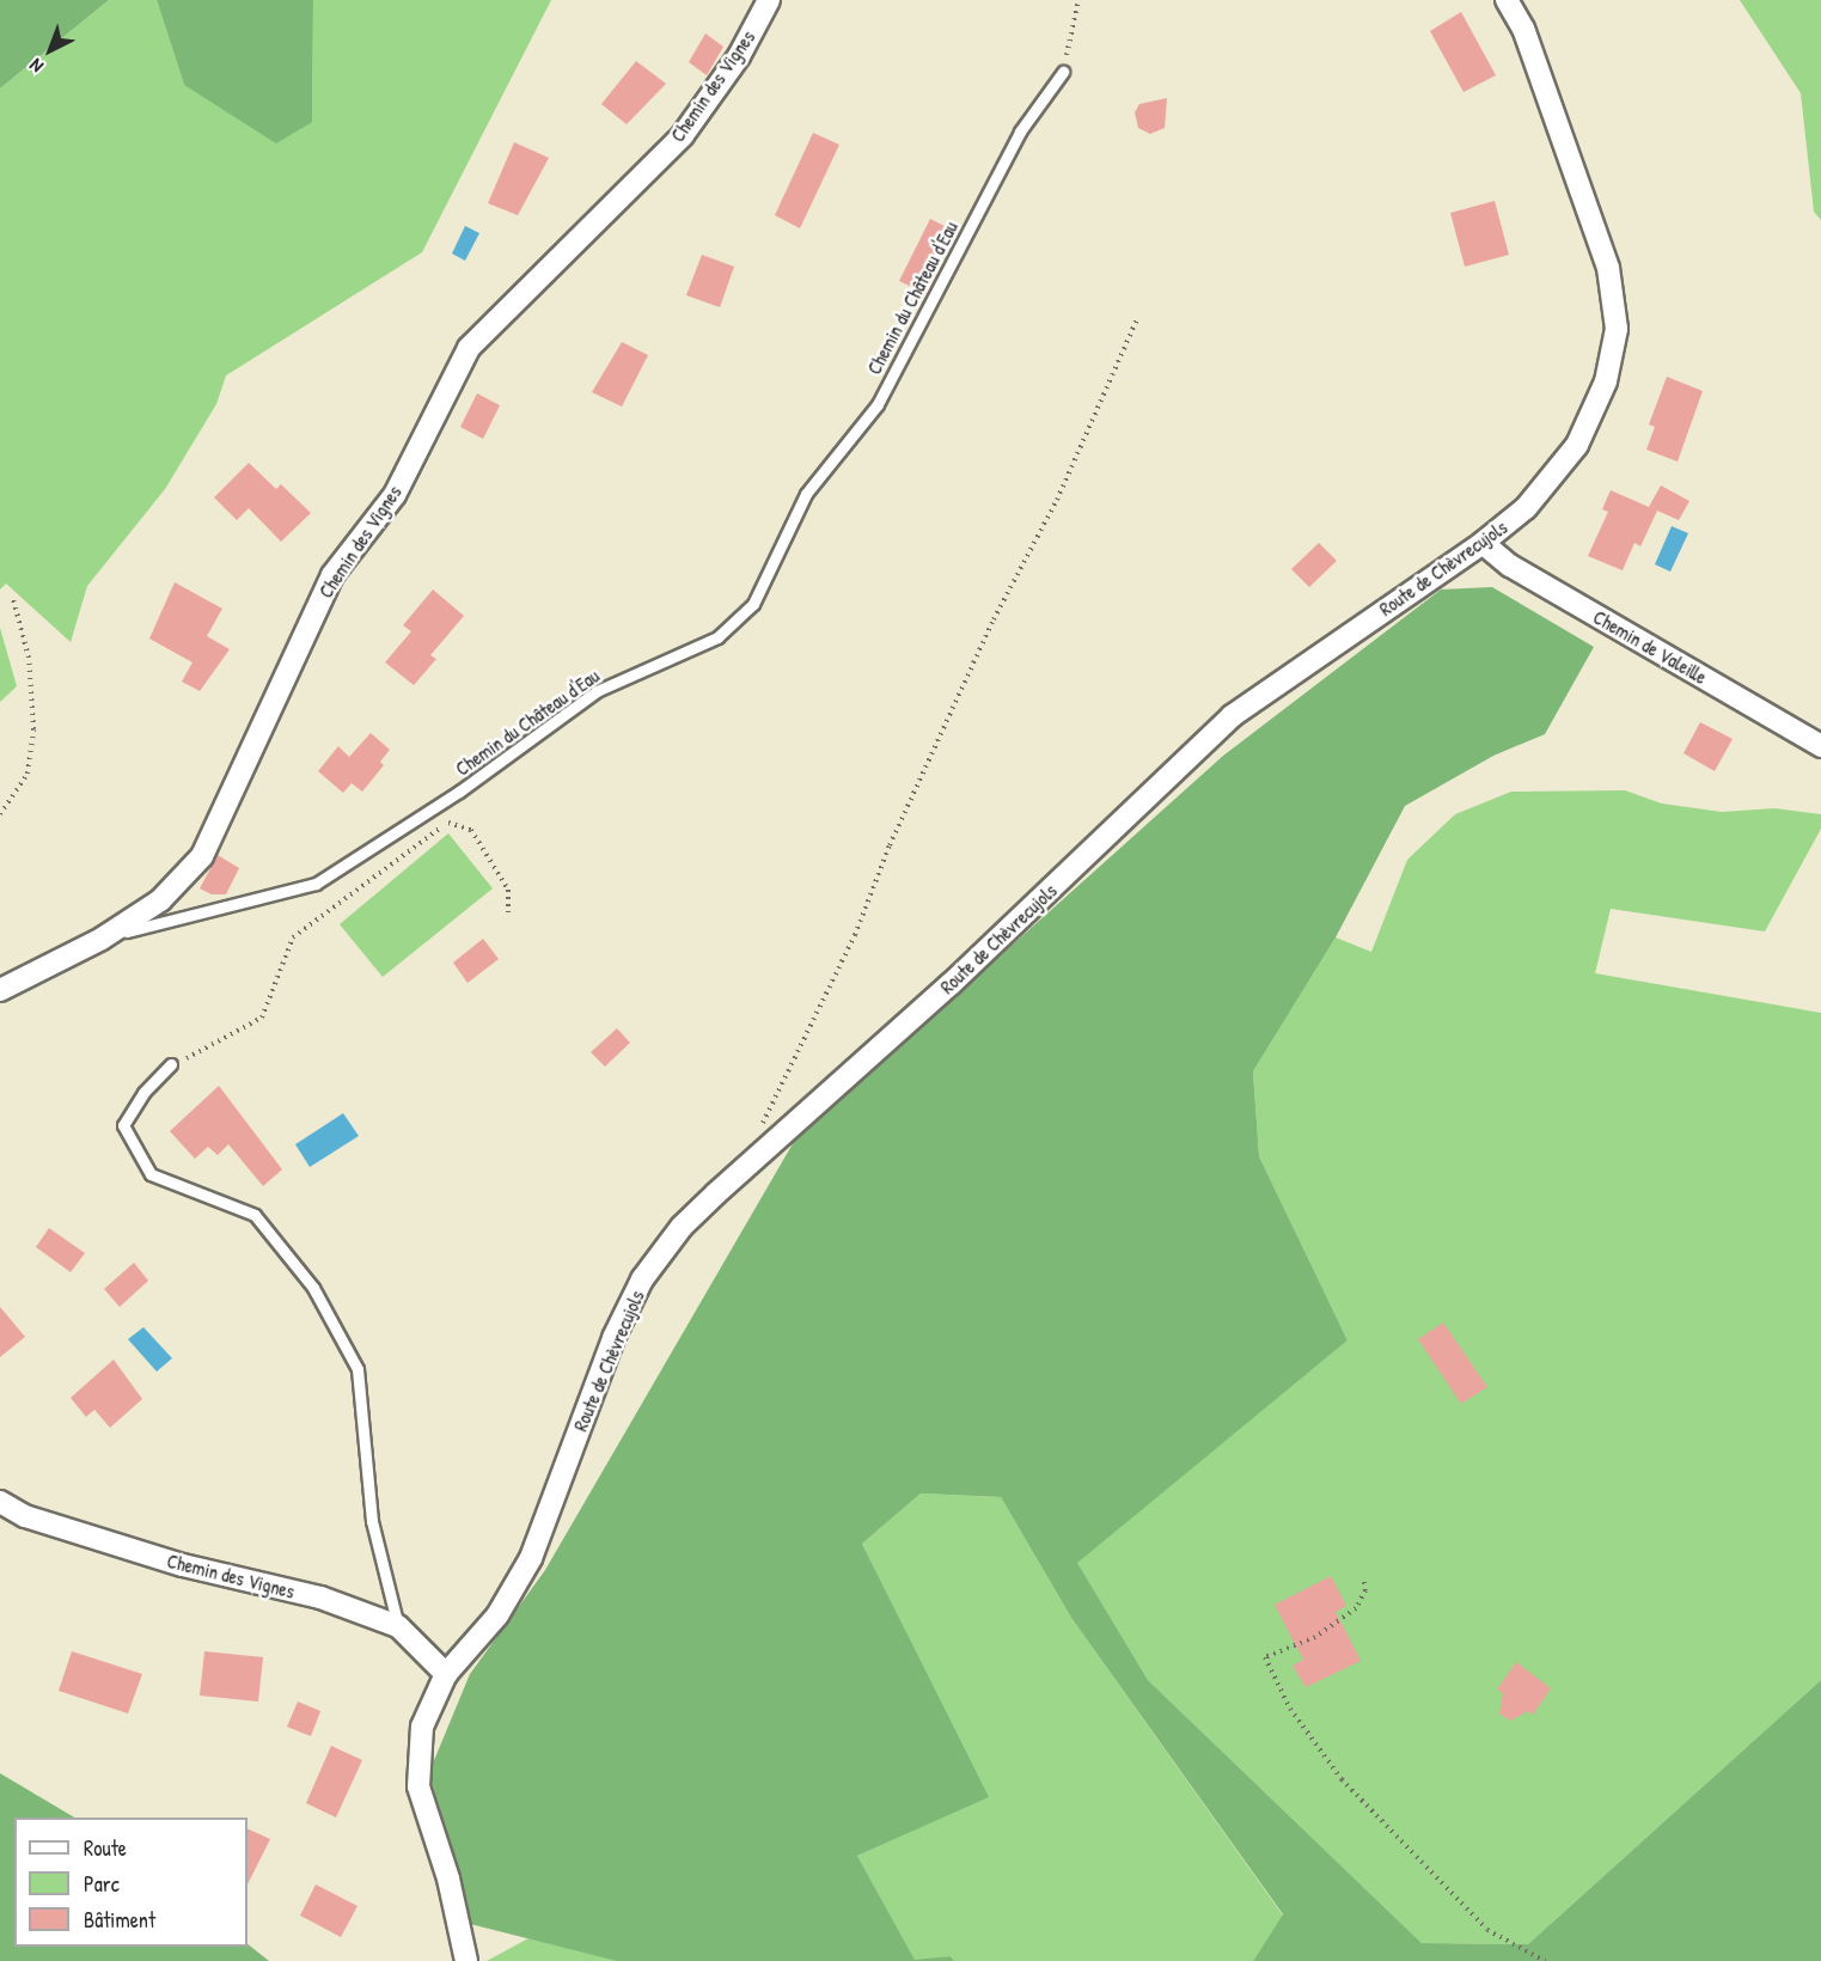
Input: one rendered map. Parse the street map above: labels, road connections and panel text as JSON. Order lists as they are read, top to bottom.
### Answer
{
  "streets": {
    "street": ["Chemin des Vignes", "Route de Chèvrecujols", "Chemin de Valeille"],
    "lane": ["Chemin du Château d'Eau"]
  },
  "crossings": [
    ["Chemin des Vignes", "Chemin du Château d'Eau"],
    ["Chemin des Vignes", "Route de Chèvrecujols"],
    ["Route de Chèvrecujols", "Chemin de Valeille"]
  ],
  "legend": ["Route", "Parc", "Bâtiment"],
  "north": "bottom left"
}
